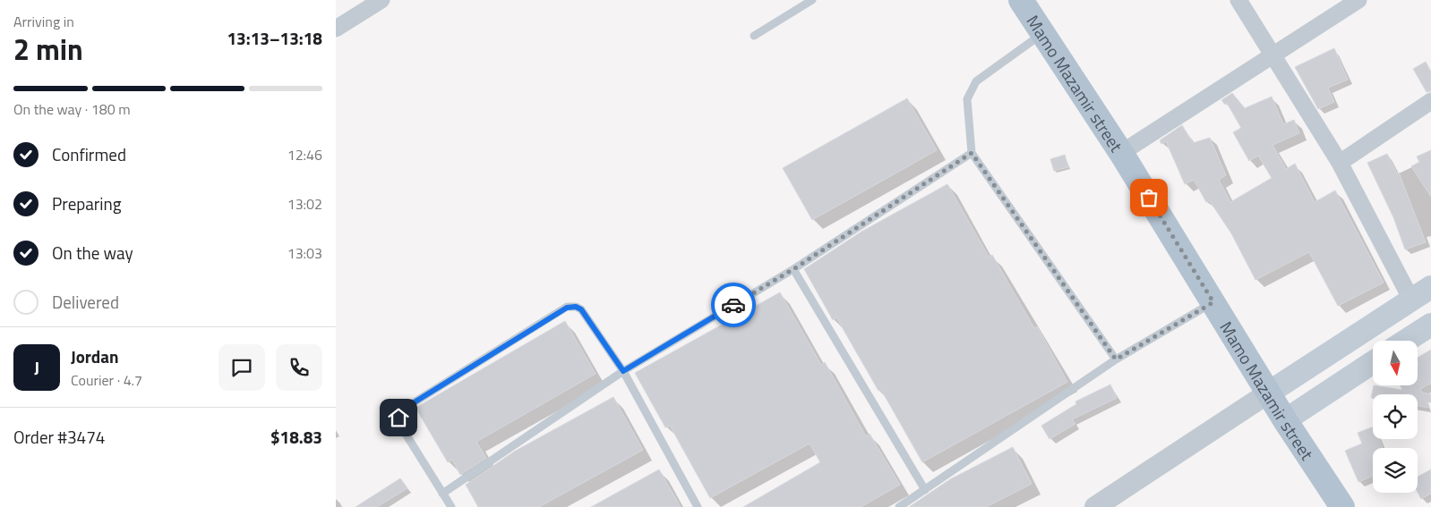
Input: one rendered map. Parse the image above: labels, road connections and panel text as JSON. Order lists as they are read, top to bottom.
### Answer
{
  "streets": {
    "main road": ["Mamo Mazamir street"]
  },
  "north": "bottom",
  "page": {
    "heading": ["2 min", "Arriving in", "13:13–13:18"],
    "panel": [
      "Jordan",
      "Courier · 4.7",
      "Order #3474",
      "$18.83"
    ],
    "bar": "On the way · 180 m",
    "list": [
      ["Confirmed", "12:46"],
      ["Preparing", "13:02"],
      ["On the way", "13:03"],
      "Delivered"
    ],
    "round": "J"
  }
}
